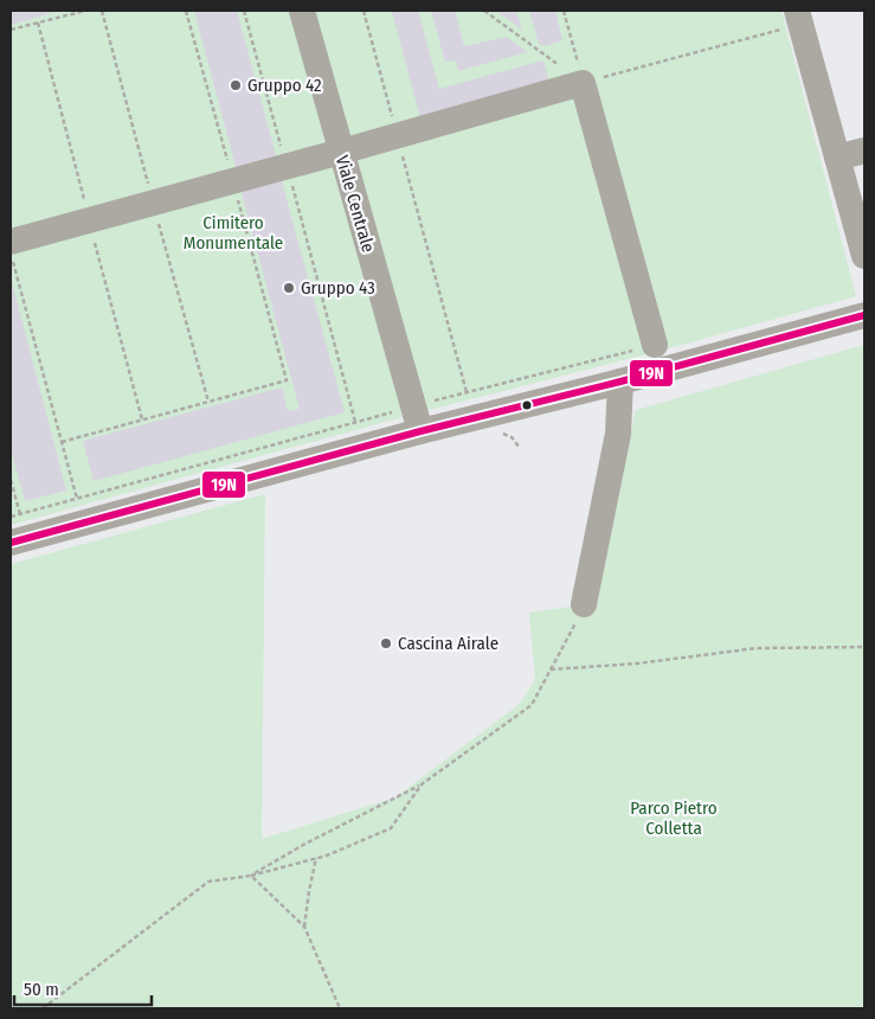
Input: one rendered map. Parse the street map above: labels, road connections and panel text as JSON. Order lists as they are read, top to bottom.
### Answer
{
  "streets": {
    "street": ["Viale Centrale"]
  },
  "parks": ["Cimitero Monumentale", "Parco Pietro Colletta"],
  "places": ["Gruppo 42", "Gruppo 43", "Cascina Airale"],
  "lines": ["transit line 19N"],
  "scale_bar": "50 m"
}
